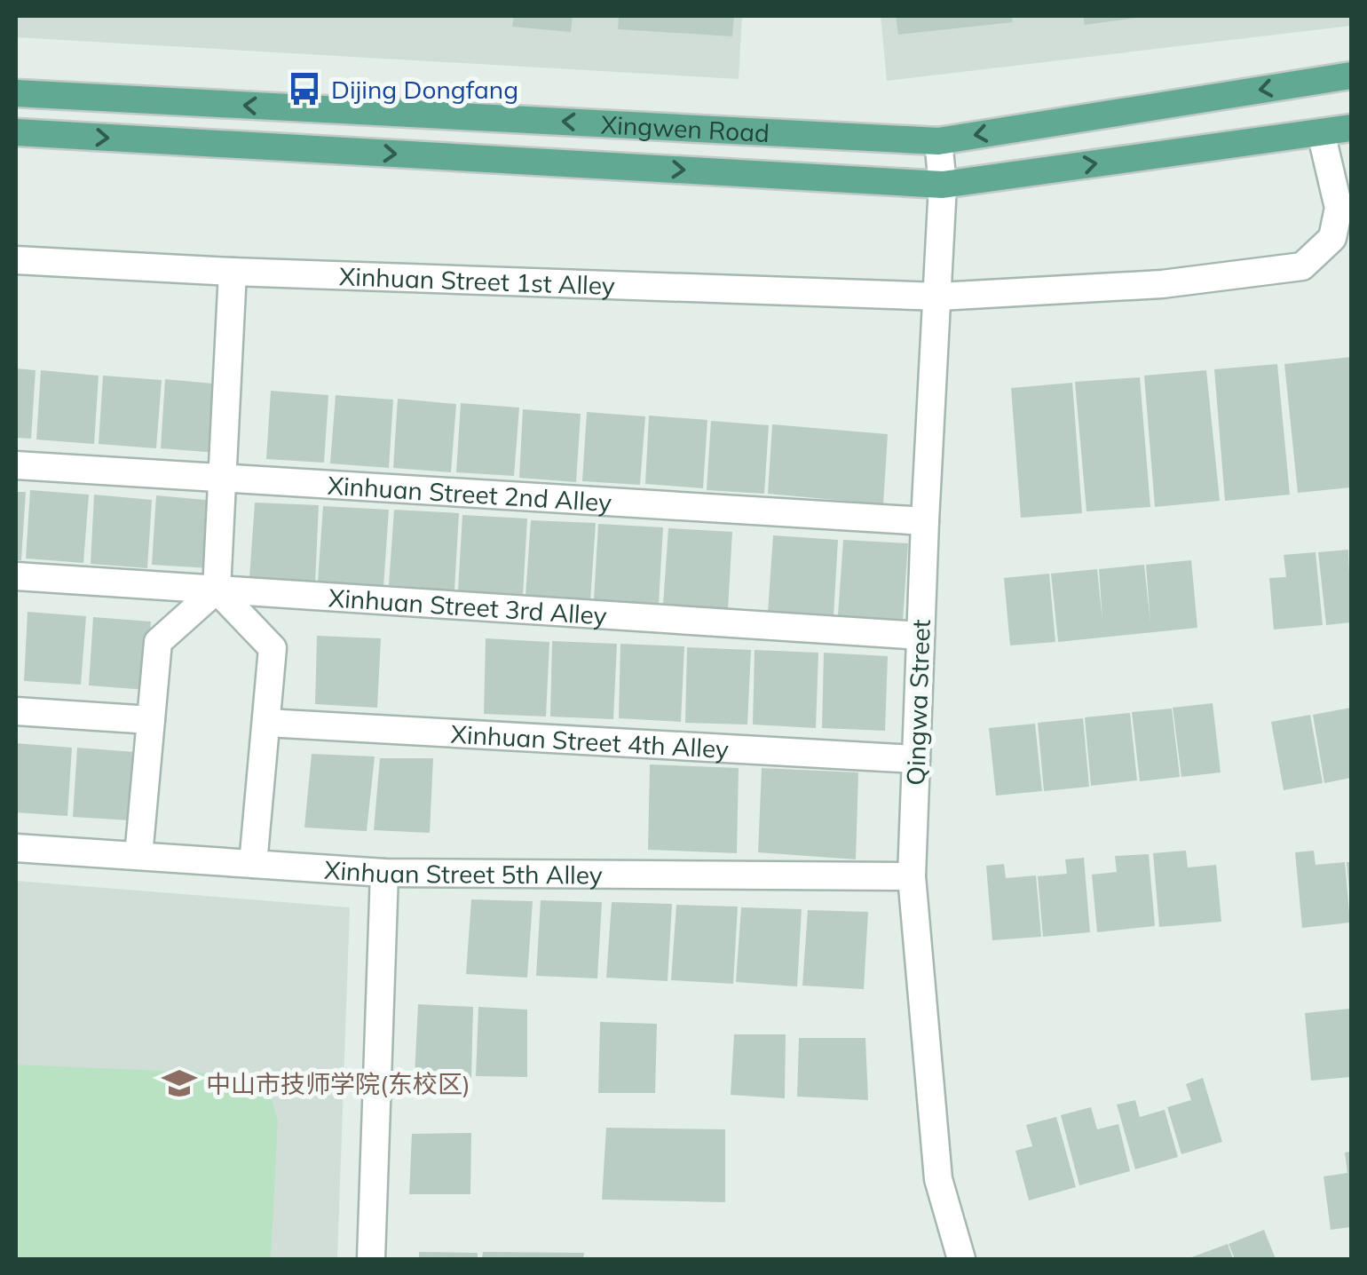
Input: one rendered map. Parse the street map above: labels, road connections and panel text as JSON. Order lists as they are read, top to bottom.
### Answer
{
  "streets": {
    "main road": ["Xingwen Road"],
    "street": [
      "Xinhuan Street 1st Alley",
      "Xinhuan Street 2nd Alley",
      "Xinhuan Street 3rd Alley",
      "Qingwa Street",
      "Xinhuan Street 4th Alley",
      "Xinhuan Street 5th Alley"
    ]
  },
  "crossings": [
    ["Xingwen Road", "Xinhuan Street 1st Alley"],
    ["Xingwen Road", "Qingwa Street"],
    ["Xinhuan Street 1st Alley", "Qingwa Street"],
    ["Xinhuan Street 2nd Alley", "Qingwa Street"],
    ["Xinhuan Street 3rd Alley", "Qingwa Street"],
    ["Qingwa Street", "Xinhuan Street 4th Alley"],
    ["Qingwa Street", "Xinhuan Street 5th Alley"]
  ],
  "places": {
    "bus stop": ["Dijing Dongfang"],
    "school or university": ["中山市技师学院(东校区)"]
  }
}
